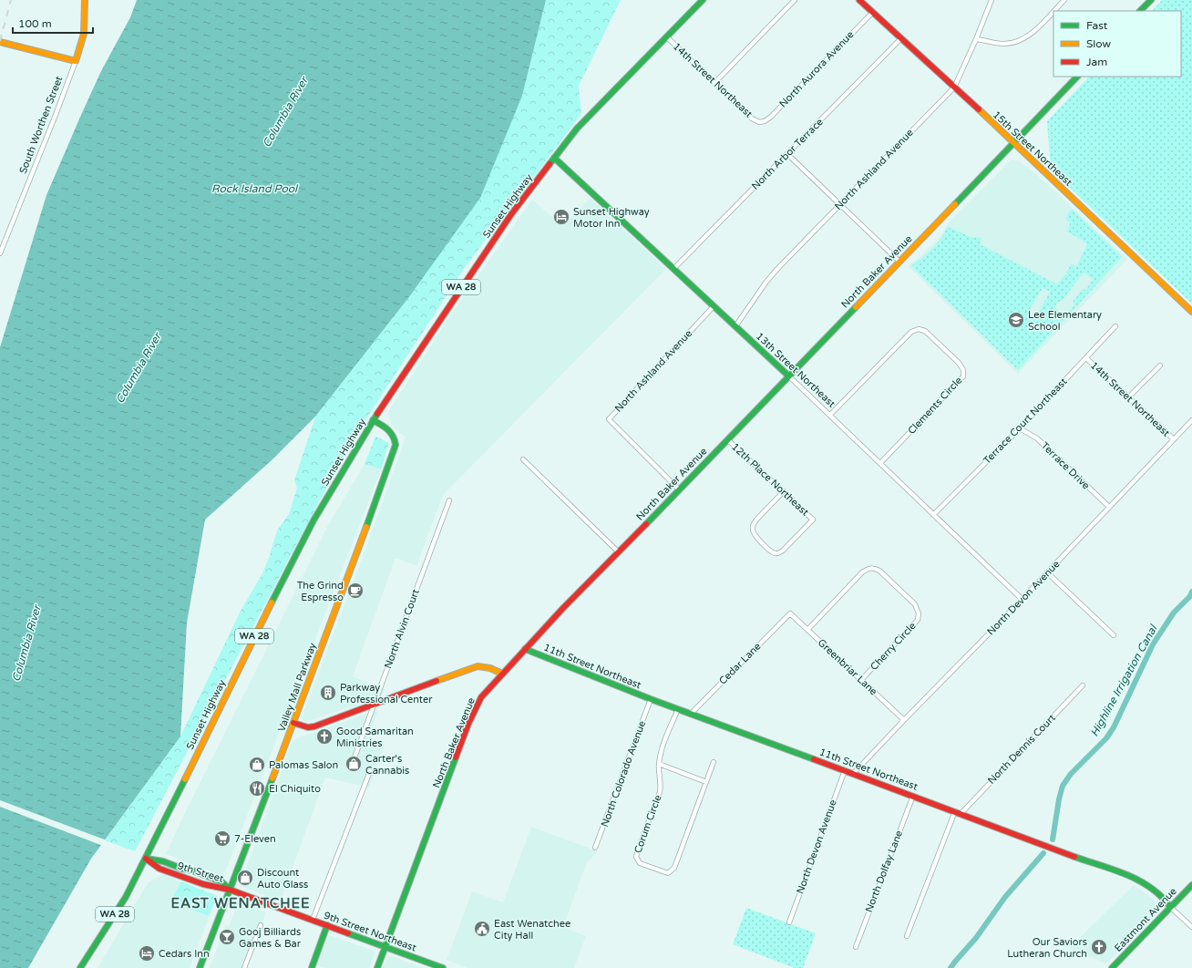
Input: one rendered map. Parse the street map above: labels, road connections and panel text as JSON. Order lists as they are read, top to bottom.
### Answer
{
  "streets": {
    "main road": [
      "South Worthen Street",
      "15th Street Northeast",
      "Sunset Highway",
      "North Baker Avenue",
      "WA 28",
      "13th Street Northeast",
      "11th Street Northeast",
      "Valley Mall Parkway",
      "9th Street",
      "Eastmont Avenue",
      "9th Street Northeast"
    ],
    "street": [
      "North Aurora Avenue",
      "14th Street Northeast",
      "North Arbor Terrace",
      "North Ashland Avenue",
      "Clements Circle",
      "Terrace Court Northeast",
      "Terrace Drive",
      "12th Place Northeast",
      "North Devon Avenue",
      "North Alvin Court",
      "Cherry Circle",
      "Cedar Lane",
      "Greenbriar Lane",
      "North Dennis Court",
      "North Colorado Avenue",
      "Corum Circle",
      "North Dolfay Lane"
    ]
  },
  "crossings": [
    ["North Aurora Avenue", "14th Street Northeast"],
    ["North Aurora Avenue", "15th Street Northeast"],
    ["14th Street Northeast", "Sunset Highway"],
    ["14th Street Northeast", "Terrace Court Northeast"],
    ["14th Street Northeast", "North Devon Avenue"],
    ["15th Street Northeast", "North Arbor Terrace"],
    ["15th Street Northeast", "North Ashland Avenue"],
    ["15th Street Northeast", "North Baker Avenue"],
    ["North Arbor Terrace", "13th Street Northeast"],
    ["North Ashland Avenue", "North Baker Avenue"],
    ["North Ashland Avenue", "13th Street Northeast"],
    ["Sunset Highway", "13th Street Northeast"],
    ["Sunset Highway", "Valley Mall Parkway"],
    ["Sunset Highway", "9th Street"],
    ["North Baker Avenue", "13th Street Northeast"],
    ["North Baker Avenue", "12th Place Northeast"],
    ["North Baker Avenue", "11th Street Northeast"],
    ["North Baker Avenue", "9th Street Northeast"],
    ["13th Street Northeast", "Clements Circle"],
    ["13th Street Northeast", "Terrace Court Northeast"],
    ["13th Street Northeast", "North Devon Avenue"],
    ["Terrace Court Northeast", "Terrace Drive"],
    ["Terrace Drive", "North Devon Avenue"],
    ["North Devon Avenue", "11th Street Northeast"],
    ["North Devon Avenue", "Greenbriar Lane"],
    ["Cherry Circle", "Greenbriar Lane"],
    ["Cedar Lane", "11th Street Northeast"],
    ["Cedar Lane", "Greenbriar Lane"],
    ["11th Street Northeast", "North Dennis Court"],
    ["11th Street Northeast", "North Colorado Avenue"],
    ["11th Street Northeast", "Corum Circle"],
    ["11th Street Northeast", "North Dolfay Lane"],
    ["11th Street Northeast", "Eastmont Avenue"],
    ["Valley Mall Parkway", "9th Street"],
    ["Valley Mall Parkway", "9th Street Northeast"],
    ["9th Street", "9th Street Northeast"]
  ],
  "districts": ["EAST WENATCHEE"],
  "water": ["Columbia River", "Rock Island Pool", "Highline Irrigation Canal"],
  "places": {
    "hotel": ["Sunset Highway Motor Inn", "Cedars Inn"],
    "school or university": ["Lee Elementary School"],
    "cafe": ["The Grind Espresso"],
    "building": ["Parkway Professional Center"],
    "church": ["Good Samaritan Ministries", "Our Saviors Lutheran Church"],
    "shop": ["Carter's Cannabis", "Palomas Salon", "Discount Auto Glass"],
    "restaurant": ["El Chiquito"],
    "supermarket": ["7-Eleven"],
    "public building": ["East Wenatchee City Hall"],
    "bar": ["Gooj Billiards Games & Bar"]
  },
  "legend": ["Fast", "Slow", "Jam"],
  "scale_bar": "100 m"
}
